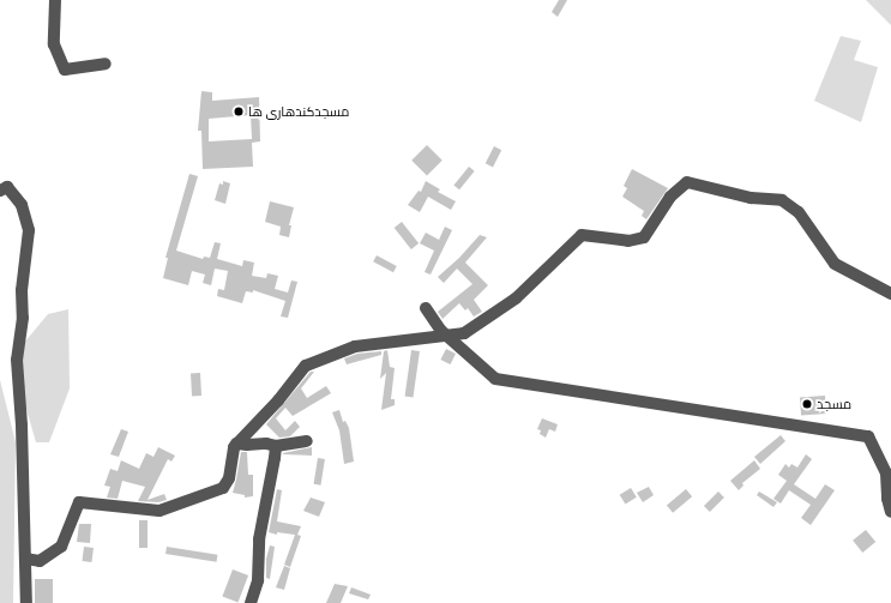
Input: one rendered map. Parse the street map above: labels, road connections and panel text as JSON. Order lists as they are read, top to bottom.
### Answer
{
  "places": ["مسجدکندهاری ها", "مسجد"]
}
